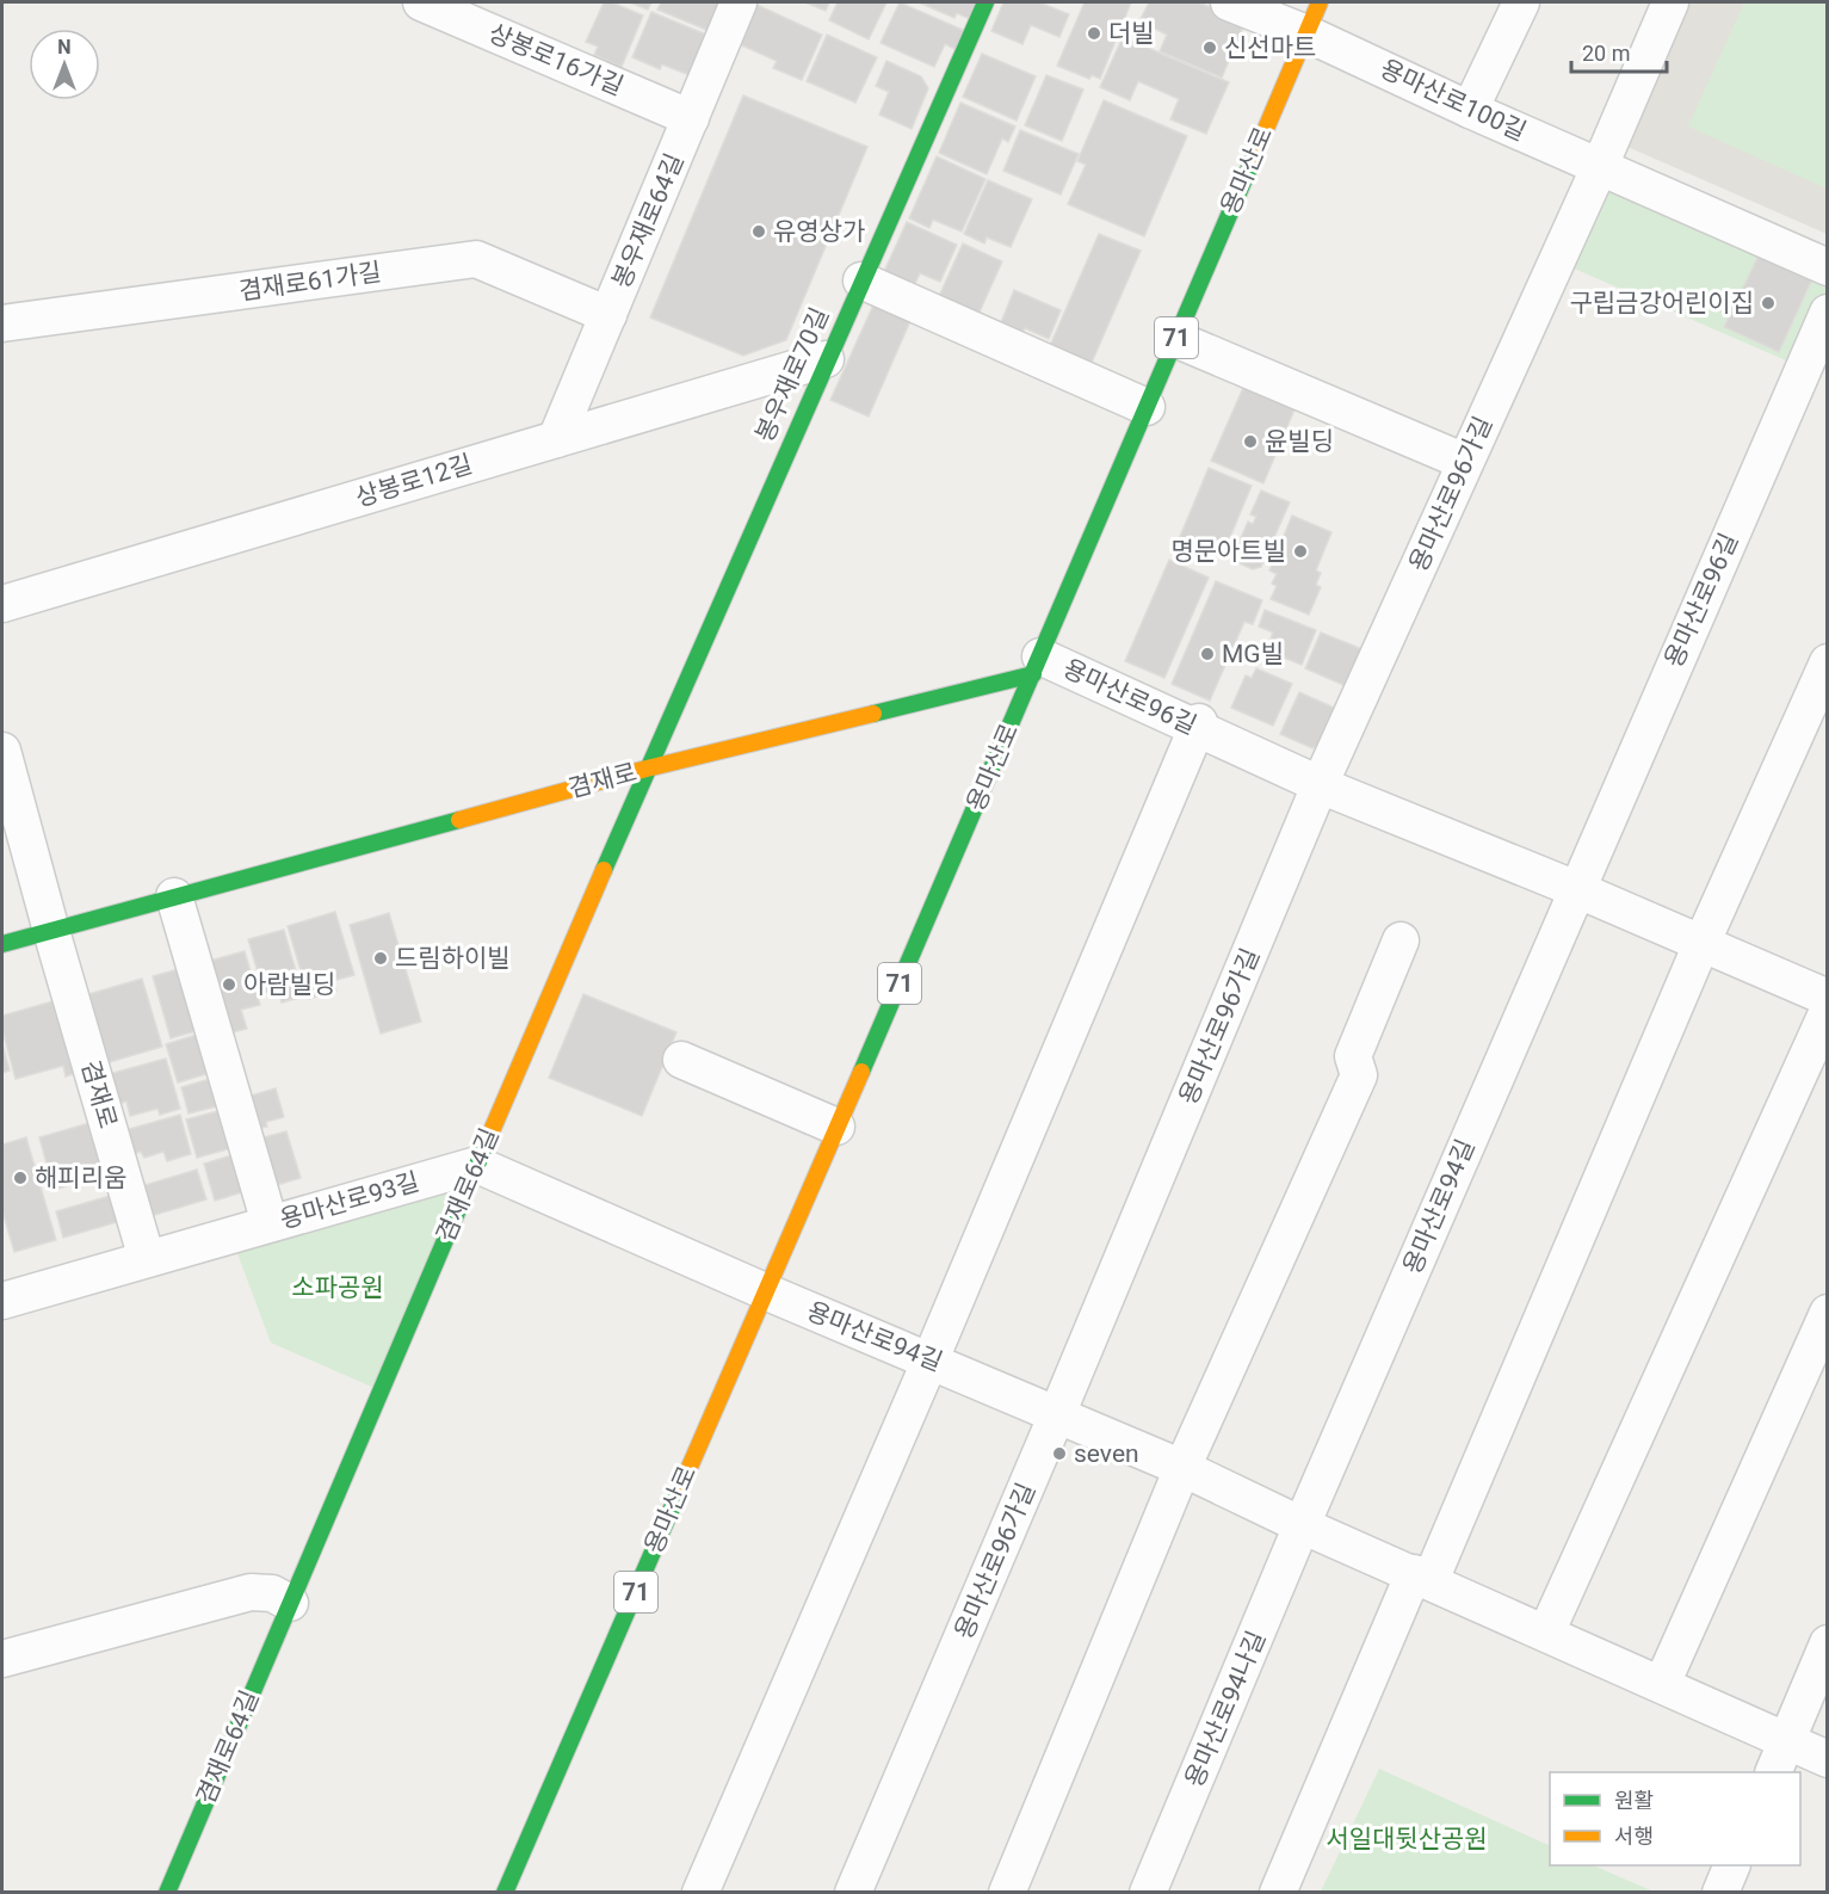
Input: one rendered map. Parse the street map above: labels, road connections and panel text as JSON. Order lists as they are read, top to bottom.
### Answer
{
  "streets": {
    "main road": [
      "용마산로",
      "71",
      "봉우재로70길",
      "겸재로",
      "겸재로64길"
    ],
    "street": [
      "상봉로16가길",
      "용마산로100길",
      "봉우재로64길",
      "겸재로61가길",
      "상봉로12길",
      "용마산로96가길",
      "용마산로96길",
      "용마산로93길",
      "용마산로94길",
      "용마산로94나길"
    ]
  },
  "crossings": [
    ["상봉로16가길", "봉우재로64길"],
    ["용마산로100길", "용마산로"],
    ["용마산로100길", "용마산로96가길"],
    ["용마산로", "용마산로96길"],
    ["용마산로", "겸재로"],
    ["용마산로", "용마산로94길"],
    ["봉우재로64길", "겸재로61가길"],
    ["봉우재로64길", "상봉로12길"],
    ["봉우재로70길", "상봉로12길"],
    ["봉우재로70길", "겸재로"],
    ["봉우재로70길", "겸재로64길"],
    ["용마산로96가길", "용마산로96길"],
    ["용마산로96가길", "용마산로94길"],
    ["용마산로96길", "겸재로"],
    ["용마산로96길", "용마산로94길"],
    ["겸재로", "겸재로64길"],
    ["겸재로", "용마산로93길"],
    ["겸재로64길", "용마산로93길"],
    ["용마산로94길", "용마산로94나길"]
  ],
  "parks": ["소파공원", "서일대뒷산공원"],
  "places": [
    "더빌",
    "신선마트",
    "유영상가",
    "구립금강어린이집",
    "윤빌딩",
    "명문아트빌",
    "MG빌",
    "드림하이빌",
    "아람빌딩",
    "해피리움",
    "seven"
  ],
  "legend": ["원활", "서행"],
  "scale_bar": "20 m",
  "north": "top"
}
